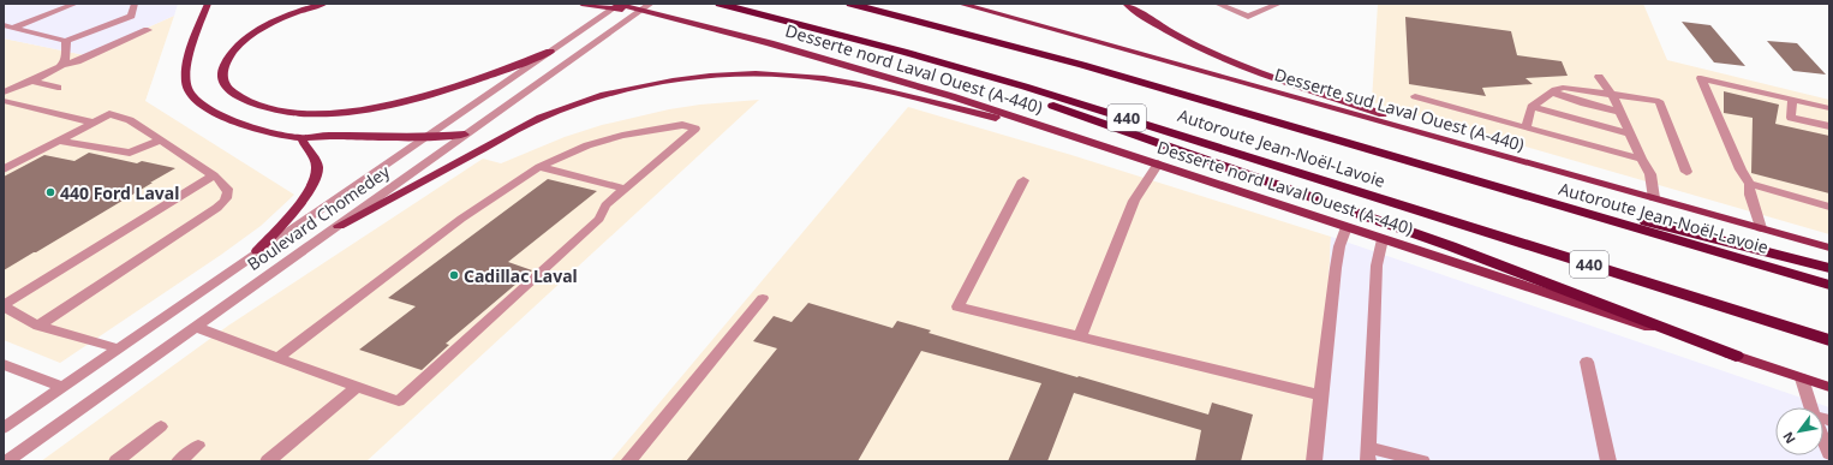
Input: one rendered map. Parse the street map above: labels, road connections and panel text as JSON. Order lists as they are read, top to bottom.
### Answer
{
  "streets": {
    "highway": ["440", "Autoroute Jean-Noël-Lavoie"],
    "main road": ["Desserte nord Laval Ouest (A-440)", "Desserte sud Laval Ouest (A-440)"],
    "street": ["Boulevard Chomedey"]
  },
  "places": ["440 Ford Laval", "Cadillac Laval"],
  "north": "bottom left"
}
